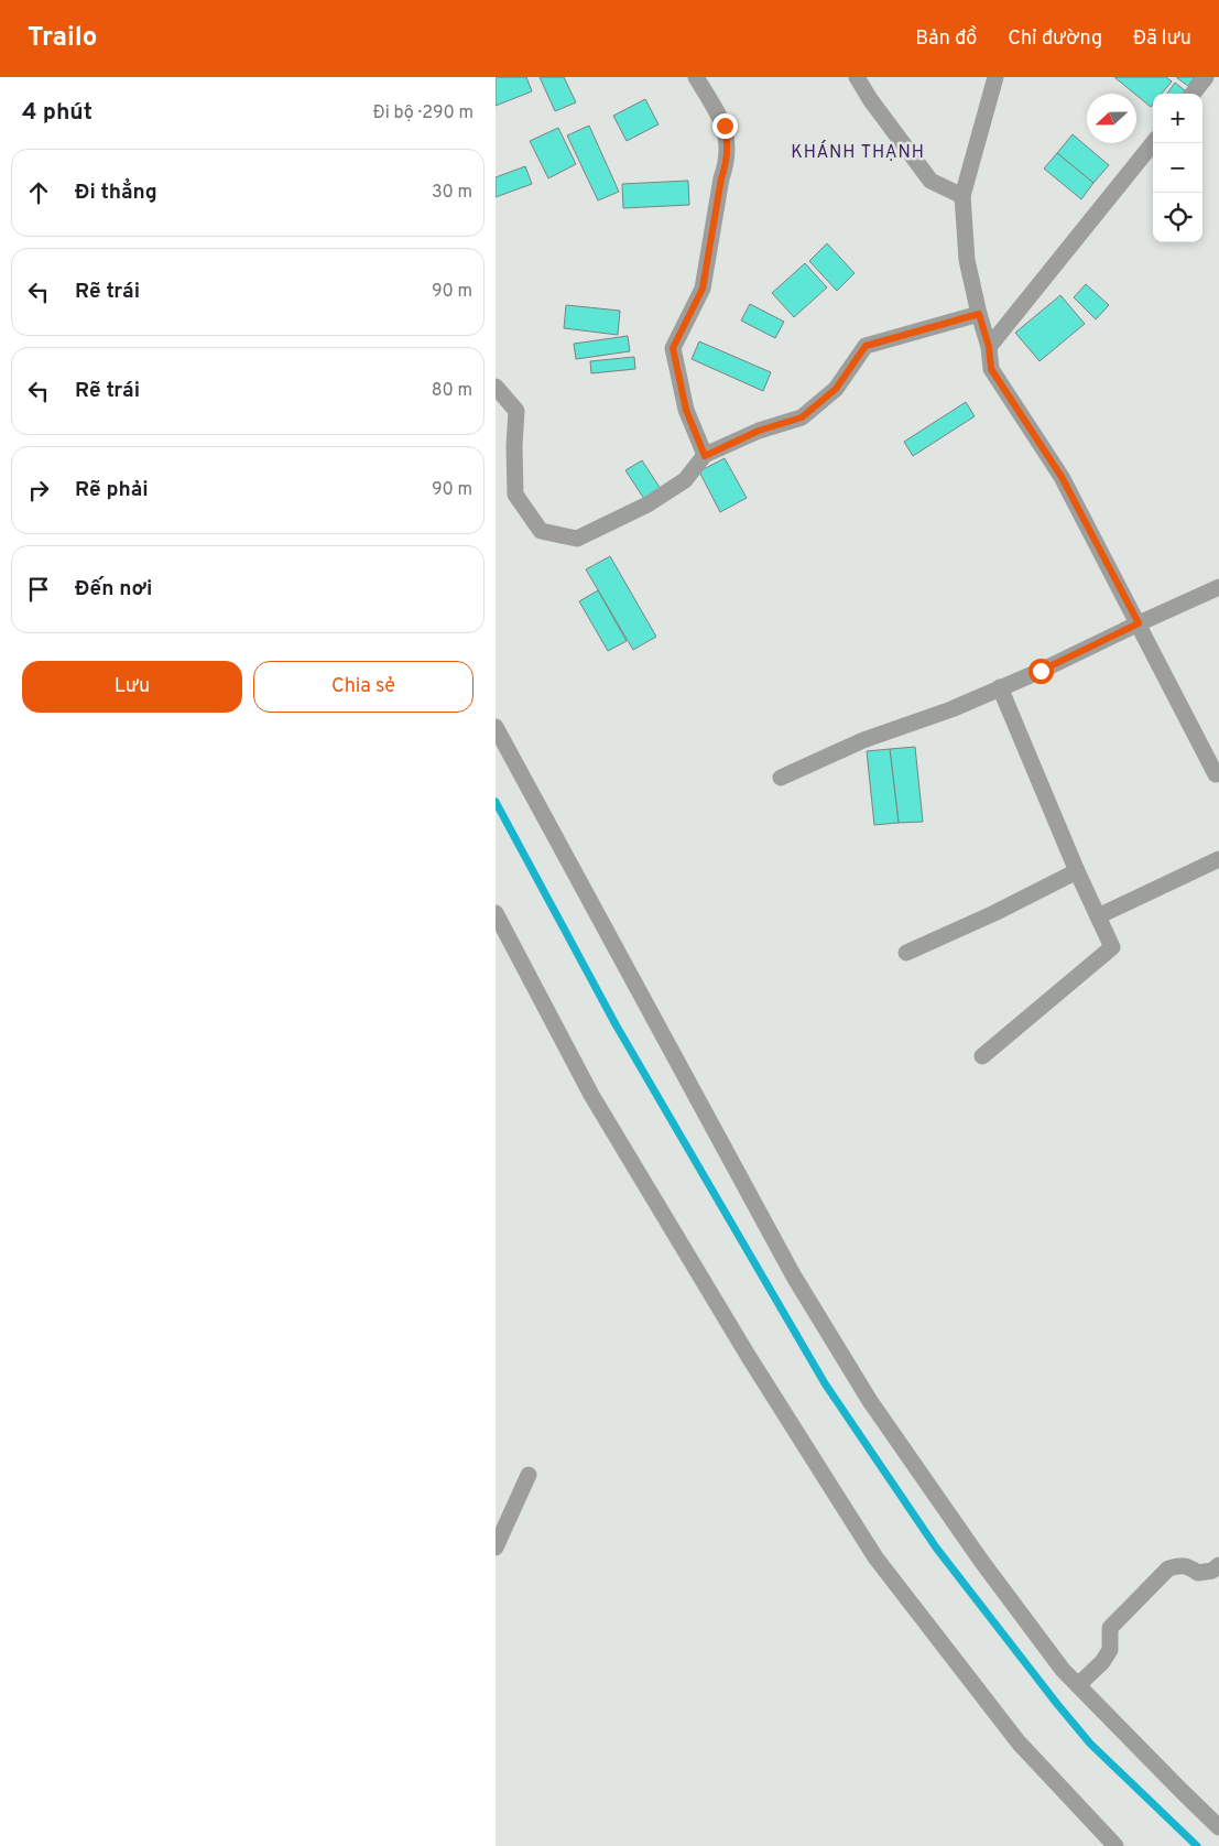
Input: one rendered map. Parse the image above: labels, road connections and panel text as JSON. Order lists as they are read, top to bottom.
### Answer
{
  "districts": ["KHÁNH THẠNH"],
  "north": "left",
  "page": {
    "header": "Trailo",
    "nav": ["Bản đồ", "Chỉ đường", "Đã lưu"],
    "heading": ["4 phút", "Đi bộ · 290 m"],
    "map_buttons": ["+", "−"],
    "list": [
      ["Đi thẳng", "30 m"],
      ["Rẽ trái", "90 m"],
      ["Rẽ trái", "80 m"],
      ["Rẽ phải", "90 m"],
      "Đến nơi"
    ],
    "buttons": ["Lưu", "Chia sẻ"]
  }
}
